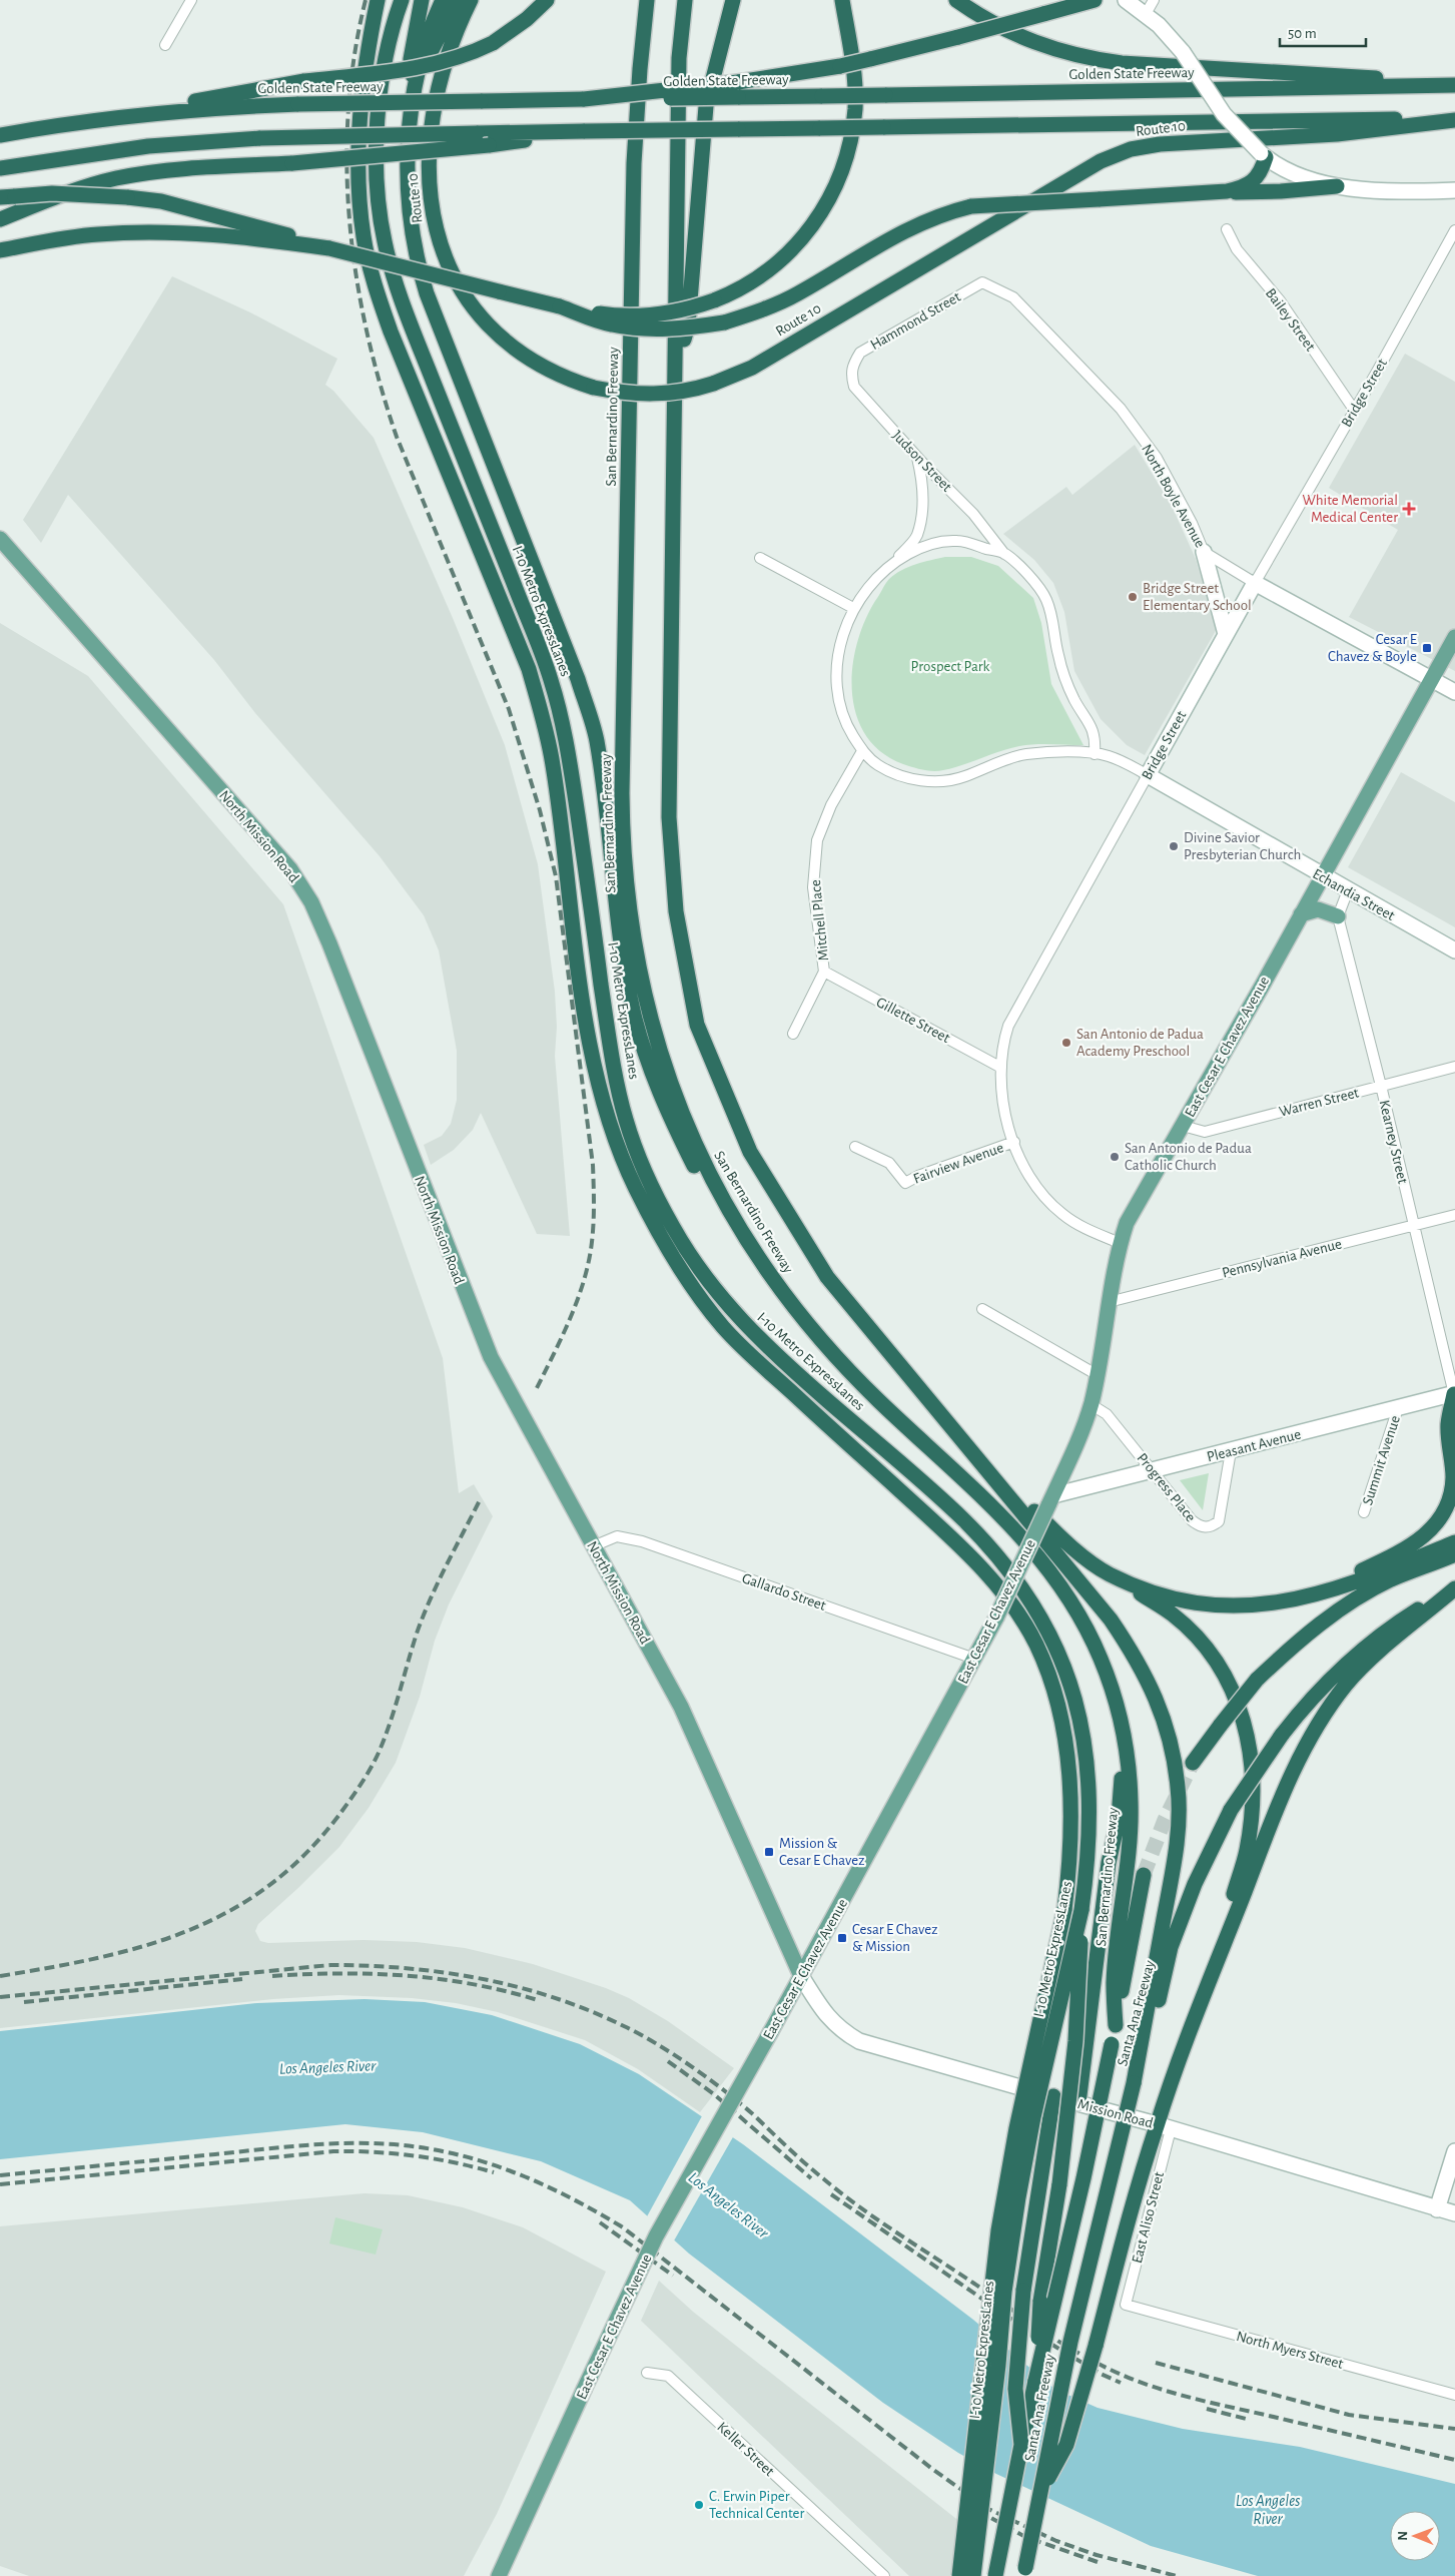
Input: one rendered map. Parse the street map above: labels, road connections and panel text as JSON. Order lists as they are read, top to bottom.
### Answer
{
  "streets": {
    "highway": [
      "Golden State Freeway",
      "Route 10",
      "San Bernardino Freeway",
      "I-10 Metro ExpressLanes",
      "Santa Ana Freeway"
    ],
    "main road": [
      "Bridge Street",
      "North Boyle Avenue",
      "North Mission Road",
      "Echandia Street",
      "East Cesar E Chavez Avenue",
      "Pleasant Avenue",
      "Mission Road"
    ],
    "street": [
      "Bailey Street",
      "Hammond Street",
      "Judson Street",
      "Mitchell Place",
      "Gillette Street",
      "Warren Street",
      "Kearney Street",
      "Fairview Avenue",
      "Pennsylvania Avenue",
      "Summit Avenue",
      "Progress Place",
      "Gallardo Street",
      "East Aliso Street",
      "North Myers Street",
      "Keller Street"
    ]
  },
  "crossings": [
    ["Bailey Street", "Bridge Street"],
    ["Hammond Street", "Judson Street"],
    ["Hammond Street", "North Boyle Avenue"],
    ["Bridge Street", "North Boyle Avenue"],
    ["Bridge Street", "Echandia Street"],
    ["Bridge Street", "Gillette Street"],
    ["Bridge Street", "East Cesar E Chavez Avenue"],
    ["Bridge Street", "Fairview Avenue"],
    ["San Bernardino Freeway", "Santa Ana Freeway"],
    ["Judson Street", "Echandia Street"],
    ["North Boyle Avenue", "East Cesar E Chavez Avenue"],
    ["North Mission Road", "East Cesar E Chavez Avenue"],
    ["North Mission Road", "Gallardo Street"],
    ["North Mission Road", "Mission Road"],
    ["Echandia Street", "Mitchell Place"],
    ["Echandia Street", "East Cesar E Chavez Avenue"],
    ["Mitchell Place", "Gillette Street"],
    ["East Cesar E Chavez Avenue", "Warren Street"],
    ["East Cesar E Chavez Avenue", "Pennsylvania Avenue"],
    ["East Cesar E Chavez Avenue", "Pleasant Avenue"],
    ["East Cesar E Chavez Avenue", "Progress Place"],
    ["East Cesar E Chavez Avenue", "Gallardo Street"],
    ["East Cesar E Chavez Avenue", "Mission Road"],
    ["Warren Street", "Kearney Street"],
    ["Kearney Street", "Pennsylvania Avenue"],
    ["Kearney Street", "Pleasant Avenue"],
    ["Pleasant Avenue", "Summit Avenue"],
    ["Pleasant Avenue", "Progress Place"],
    ["Mission Road", "East Aliso Street"],
    ["East Aliso Street", "North Myers Street"]
  ],
  "water": ["Los Angeles River"],
  "parks": ["Prospect Park"],
  "places": {
    "health": ["White Memorial Medical Center"],
    "other": [
      "Bridge Street Elementary School",
      "Divine Savior Presbyterian Church",
      "San Antonio de Padua Academy Preschool",
      "San Antonio de Padua Catholic Church",
      "C. Erwin Piper Technical Center"
    ],
    "transit": ["Cesar E Chavez & Boyle", "Mission & Cesar E Chavez", "Cesar E Chavez & Mission"]
  },
  "scale_bar": "50 m",
  "north": "left"
}
